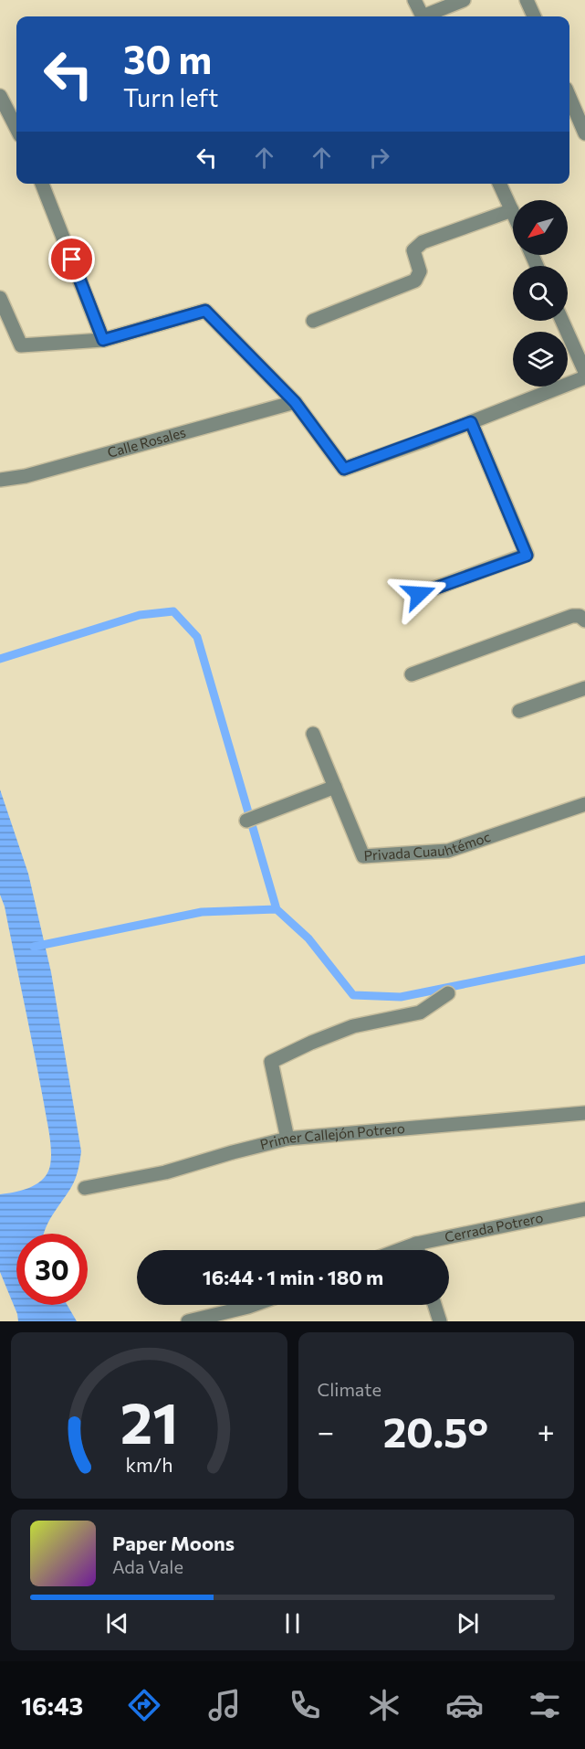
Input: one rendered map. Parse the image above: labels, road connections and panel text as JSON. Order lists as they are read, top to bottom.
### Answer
{
  "streets": {
    "street": [
      "Calle Rosales",
      "Privada Cuauhtémoc",
      "Primer Callejón Potrero",
      "Cerrada Potrero"
    ]
  },
  "north": "bottom left",
  "page": {
    "turn": ["30 m", "Turn left"],
    "limit": "30",
    "trip": "16:44 · 1 min · 180 m",
    "tile": "Climate",
    "heat": ["−", "20.5°", "+"],
    "song": ["Paper Moons", "Ada Vale"],
    "tabs": "16:43",
    "gauge": ["21", "km/h"]
  }
}
